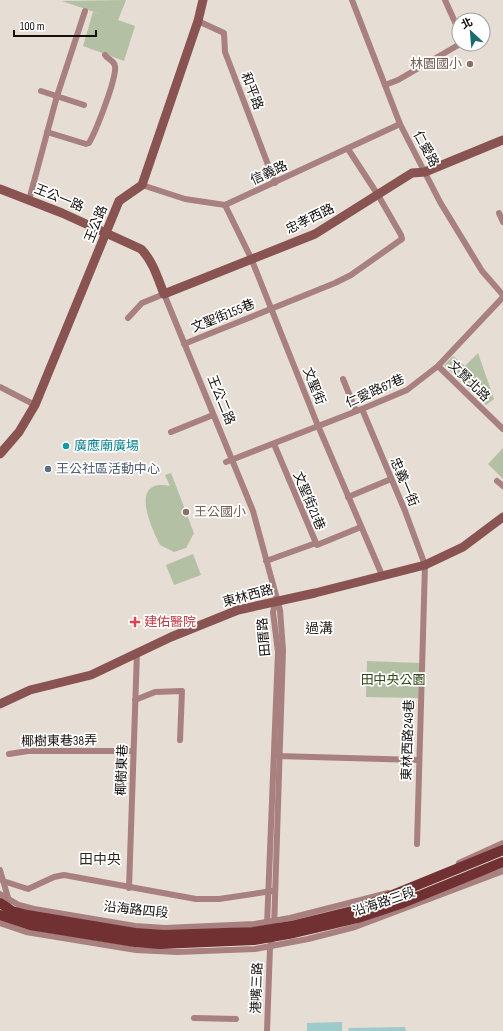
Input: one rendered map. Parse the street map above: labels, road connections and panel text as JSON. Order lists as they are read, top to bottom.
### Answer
{
  "streets": {
    "main road": ["沿海路三段", "沿海路四段"],
    "street": [
      "和平路",
      "仁愛路",
      "信義路",
      "王公一路",
      "忠孝西路",
      "王公路",
      "文聖街155巷",
      "文賢北路",
      "文聖街",
      "仁愛路67巷",
      "王公二路",
      "忠義一街",
      "文聖街21巷",
      "東林西路",
      "田厝路",
      "東林西路249巷",
      "椰樹東巷38弄",
      "椰樹東巷",
      "港嘴三路"
    ]
  },
  "crossings": [
    ["和平路", "信義路"],
    ["仁愛路", "信義路"],
    ["仁愛路", "忠孝西路"],
    ["仁愛路", "仁愛路67巷"],
    ["信義路", "文聖街"],
    ["王公一路", "王公路"],
    ["王公一路", "王公二路"],
    ["忠孝西路", "文聖街155巷"],
    ["忠孝西路", "文聖街"],
    ["忠孝西路", "王公二路"],
    ["王公路", "王公二路"],
    ["文聖街155巷", "文聖街"],
    ["文聖街155巷", "王公二路"],
    ["文賢北路", "仁愛路67巷"],
    ["文聖街", "仁愛路67巷"],
    ["文聖街", "文聖街21巷"],
    ["文聖街", "東林西路"],
    ["仁愛路67巷", "王公二路"],
    ["仁愛路67巷", "忠義一街"],
    ["仁愛路67巷", "文聖街21巷"],
    ["王公二路", "東林西路"],
    ["王公二路", "田厝路"],
    ["忠義一街", "東林西路"],
    ["忠義一街", "東林西路249巷"],
    ["東林西路", "田厝路"],
    ["東林西路", "東林西路249巷"],
    ["東林西路", "椰樹東巷"],
    ["田厝路", "沿海路三段"],
    ["田厝路", "沿海路四段"],
    ["田厝路", "港嘴三路"],
    ["椰樹東巷38弄", "椰樹東巷"],
    ["沿海路三段", "沿海路四段"],
    ["沿海路三段", "港嘴三路"],
    ["沿海路四段", "港嘴三路"]
  ],
  "districts": ["過溝", "田中央"],
  "parks": ["田中央公園"],
  "places": {
    "other": [
      "林園國小",
      "廣應廟廣場",
      "王公社區活動中心",
      "王公國小"
    ],
    "health": ["建佑醫院"]
  },
  "scale_bar": "100 m",
  "north": "top left"
}
